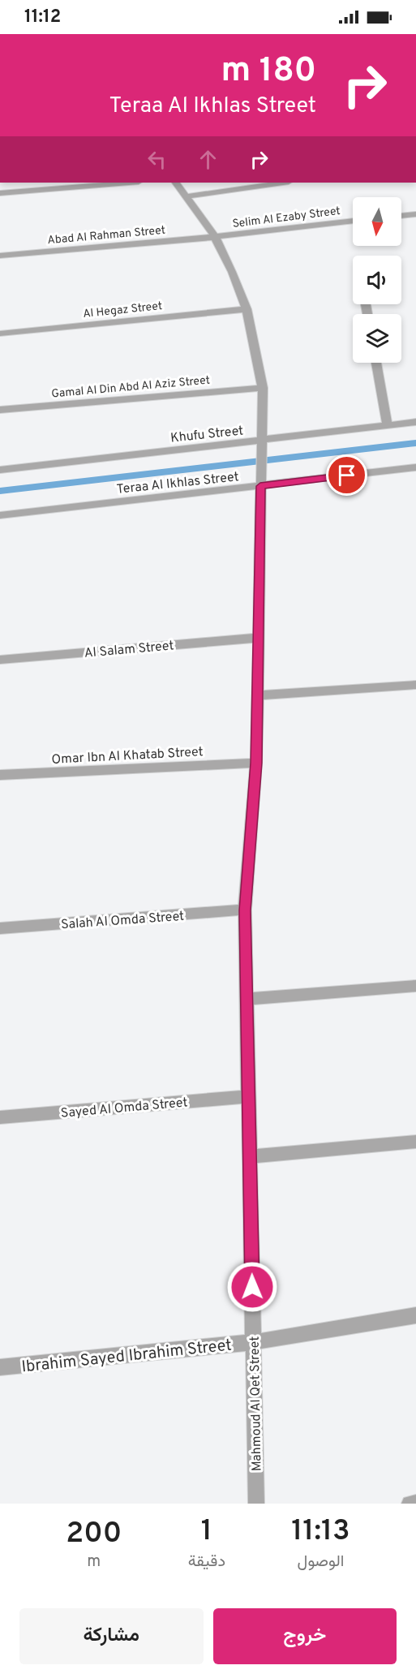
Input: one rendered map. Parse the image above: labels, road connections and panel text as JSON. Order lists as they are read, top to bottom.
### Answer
{
  "streets": {
    "street": [
      "Selim Al Ezaby Street",
      "Abad Al Rahman Street",
      "Al Hegaz Street",
      "Gamal Al Din Abd Al Aziz Street",
      "Khufu Street",
      "Teraa Al Ikhlas Street",
      "Al Salam Street",
      "Omar Ibn Al Khatab Street",
      "Salah Al Omda Street",
      "Sayed Al Omda Street",
      "Ibrahim Sayed Ibrahim Street",
      "Mahmoud Al Qet Street"
    ]
  },
  "crossings": [
    ["Selim Al Ezaby Street", "Abad Al Rahman Street"],
    ["Selim Al Ezaby Street", "Mahmoud Al Qet Street"],
    ["Abad Al Rahman Street", "Mahmoud Al Qet Street"],
    ["Al Hegaz Street", "Mahmoud Al Qet Street"],
    ["Gamal Al Din Abd Al Aziz Street", "Mahmoud Al Qet Street"],
    ["Khufu Street", "Mahmoud Al Qet Street"],
    ["Teraa Al Ikhlas Street", "Mahmoud Al Qet Street"],
    ["Al Salam Street", "Mahmoud Al Qet Street"],
    ["Omar Ibn Al Khatab Street", "Mahmoud Al Qet Street"],
    ["Salah Al Omda Street", "Mahmoud Al Qet Street"],
    ["Sayed Al Omda Street", "Mahmoud Al Qet Street"],
    ["Ibrahim Sayed Ibrahim Street", "Mahmoud Al Qet Street"]
  ],
  "north": "bottom",
  "page": {
    "status": "11:12",
    "turn": ["180 m", "Teraa Al Ikhlas Street"],
    "eta": [
      "11:13",
      "الوصول",
      "1",
      "دقيقة",
      "200",
      "m"
    ],
    "buttons": ["خروج", "مشاركة"]
  }
}
